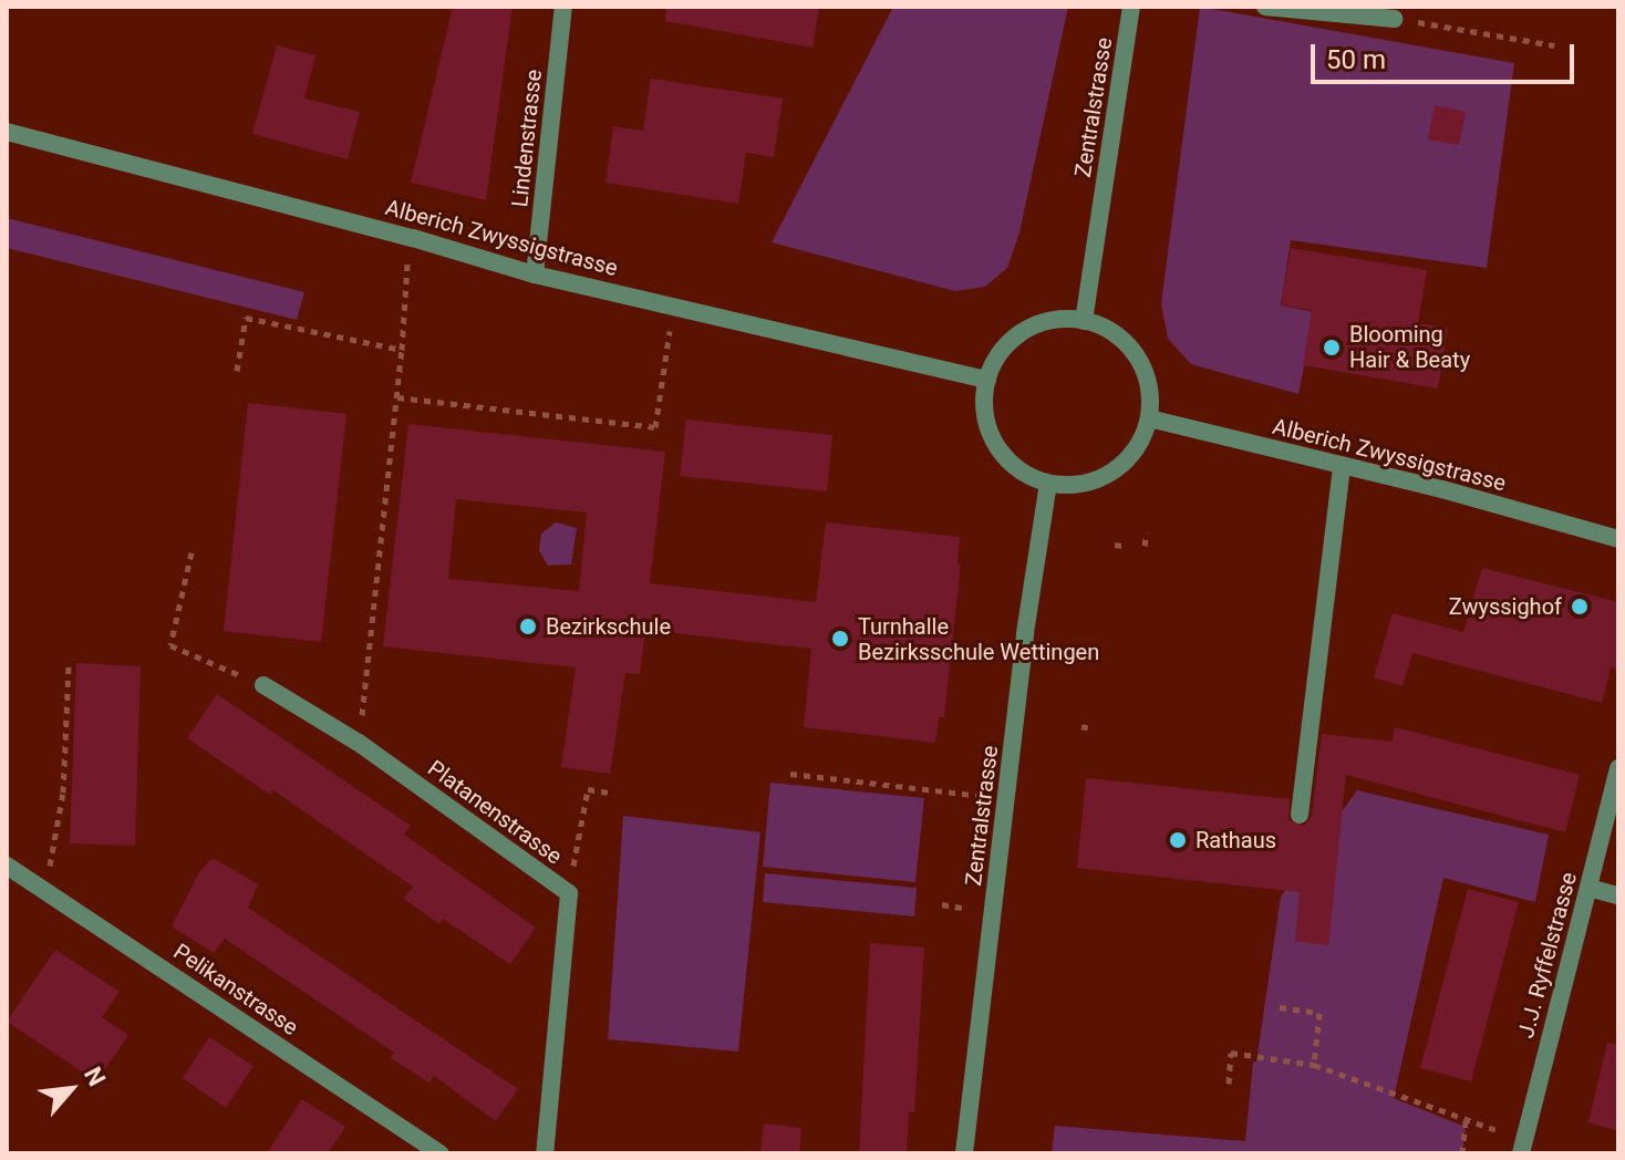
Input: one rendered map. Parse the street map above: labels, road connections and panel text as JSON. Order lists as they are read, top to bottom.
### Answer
{
  "streets": {
    "street": [
      "Zentralstrasse",
      "Lindenstrasse",
      "Alberich Zwyssigstrasse",
      "Platanenstrasse",
      "J.J. Ryffelstrasse",
      "Pelikanstrasse"
    ]
  },
  "crossings": [
    ["Zentralstrasse", "Alberich Zwyssigstrasse"],
    ["Lindenstrasse", "Alberich Zwyssigstrasse"]
  ],
  "places": [
    "Blooming Hair & Beaty",
    "Zwyssighof",
    "Bezirkschule",
    "Turnhalle Bezirksschule Wettingen",
    "Rathaus"
  ],
  "scale_bar": "50 m",
  "north": "top right"
}
